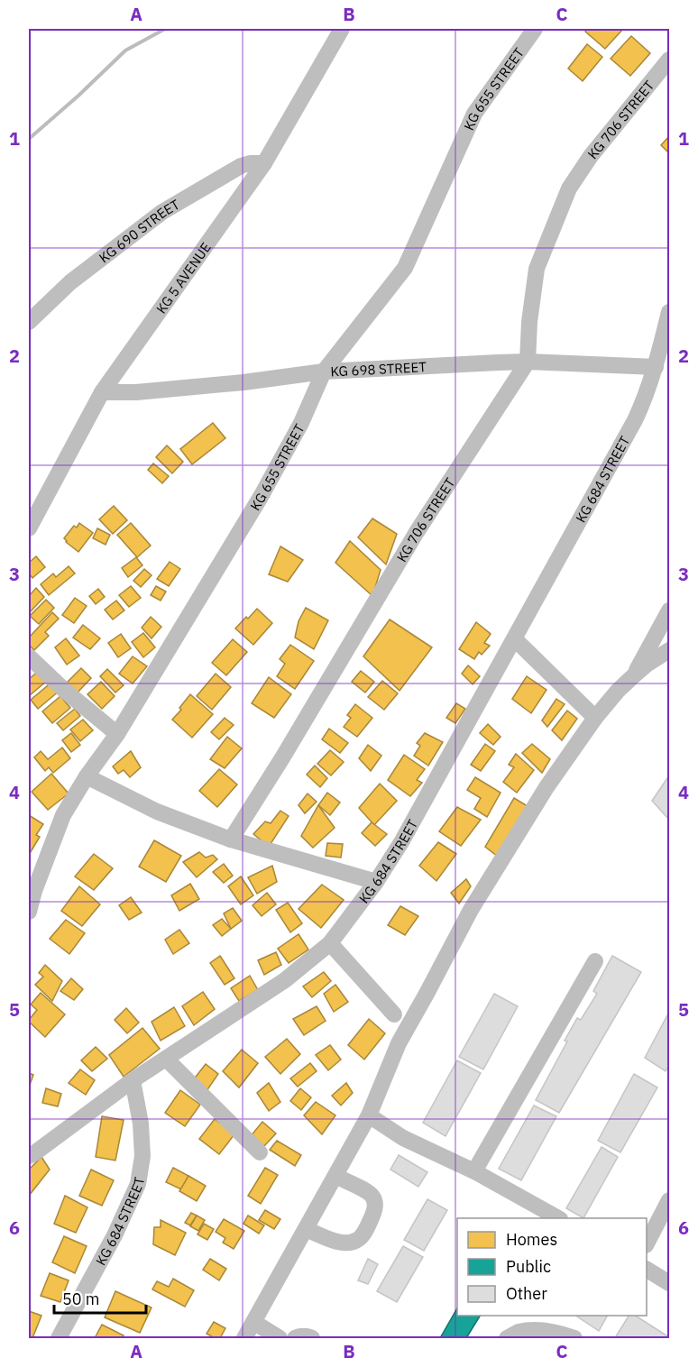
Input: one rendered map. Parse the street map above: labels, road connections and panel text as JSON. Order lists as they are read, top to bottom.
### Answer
{
  "streets": {
    "street": [
      "KG 655 STREET",
      "KG 706 STREET",
      "KG 690 STREET",
      "KG 5 AVENUE",
      "KG 698 STREET",
      "KG 684 STREET"
    ]
  },
  "crossings": [
    ["KG 655 STREET", "KG 698 STREET"],
    ["KG 706 STREET", "KG 698 STREET"],
    ["KG 690 STREET", "KG 5 AVENUE"],
    ["KG 5 AVENUE", "KG 698 STREET"],
    ["KG 698 STREET", "KG 684 STREET"]
  ],
  "legend": ["Homes", "Public", "Other"],
  "scale_bar": "50 m",
  "grid": {
    "columns": ["A", "B", "C"],
    "rows": [
      "1",
      "2",
      "3",
      "4",
      "5",
      "6"
    ]
  }
}
